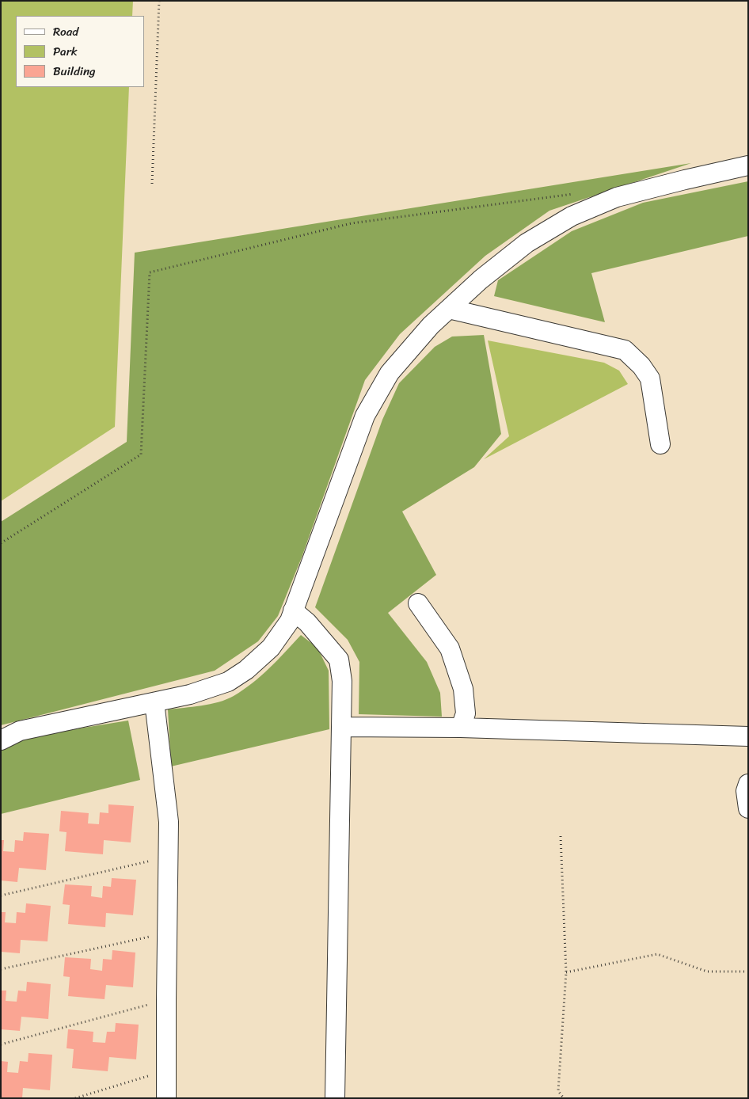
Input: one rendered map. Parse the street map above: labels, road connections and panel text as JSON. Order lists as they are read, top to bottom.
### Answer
{
  "legend": ["Road", "Park", "Building"]
}
